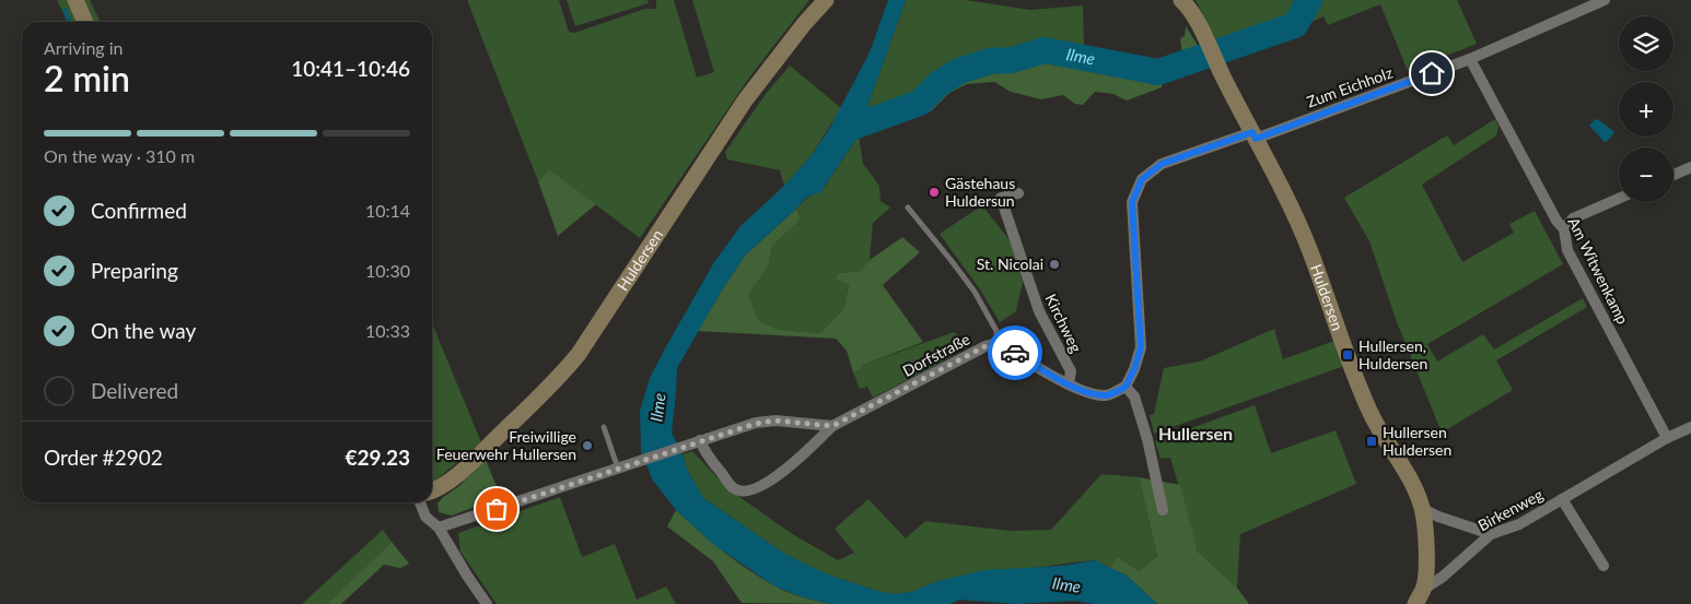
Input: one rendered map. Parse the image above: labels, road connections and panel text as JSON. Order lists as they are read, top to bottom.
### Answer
{
  "streets": {
    "street": [
      "Zum Eichholz",
      "Huldersen",
      "Am Witwenkamp",
      "Kirchweg",
      "Dorfstraße",
      "Birkenweg"
    ]
  },
  "crossings": [
    ["Zum Eichholz", "Huldersen"],
    ["Zum Eichholz", "Am Witwenkamp"],
    ["Huldersen", "Birkenweg"],
    ["Am Witwenkamp", "Birkenweg"]
  ],
  "districts": ["Hullersen"],
  "water": ["Ilme"],
  "places": {
    "other": ["Gästehaus Huldersun", "St. Nicolai", "Freiwillige Feuerwehr Hullersen"],
    "transit": ["Hullersen, Huldersen", "Hullersen Huldersen"]
  },
  "page": {
    "map_buttons": ["+", "−"],
    "heading": ["2 min", "Arriving in", "10:41–10:46"],
    "panel": ["Order #2902", "€29.23"],
    "bar": "On the way · 310 m",
    "list": [
      ["Confirmed", "10:14"],
      ["Preparing", "10:30"],
      ["On the way", "10:33"],
      "Delivered"
    ]
  }
}
